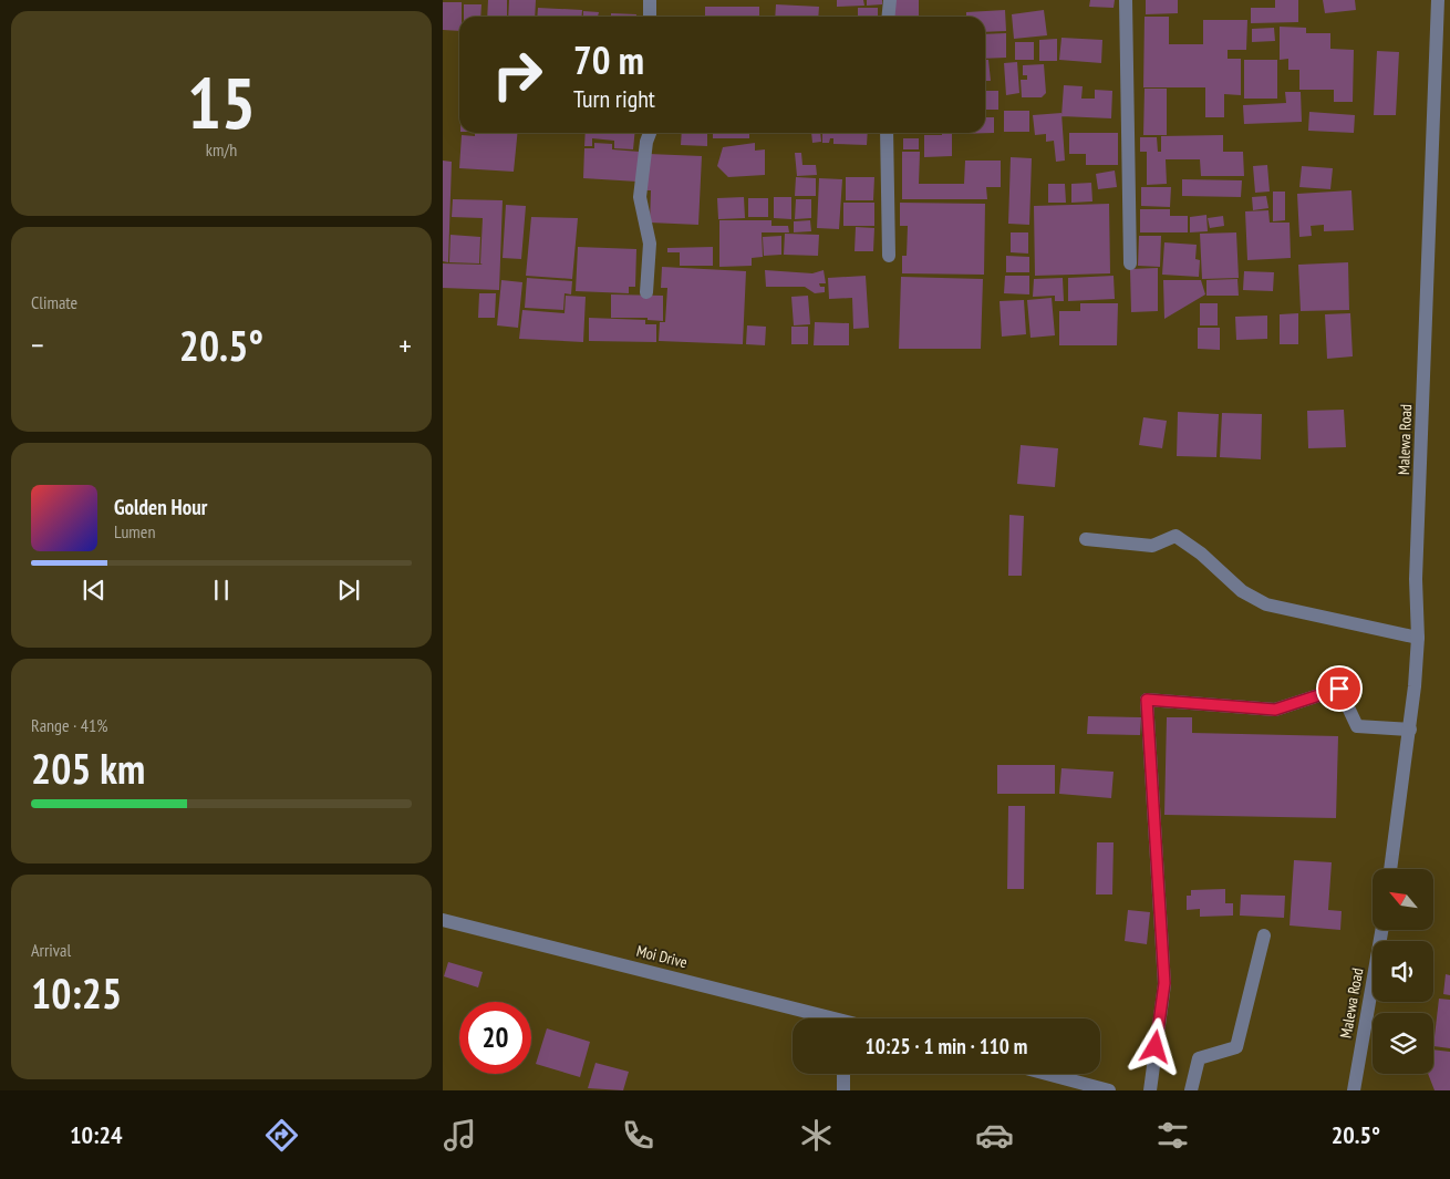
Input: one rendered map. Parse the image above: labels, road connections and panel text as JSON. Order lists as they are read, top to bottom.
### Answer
{
  "streets": {
    "street": ["Malewa Road", "Moi Drive"]
  },
  "north": "top left",
  "page": {
    "tile": [
      ["15", "km/h"],
      "Climate",
      ["Range · 41%", "205 km"],
      ["Arrival", "10:25"]
    ],
    "turn": ["70 m", "Turn right"],
    "heat": ["−", "20.5°", "+"],
    "song": ["Golden Hour", "Lumen"],
    "limit": "20",
    "trip": "10:25 · 1 min · 110 m",
    "tabs": ["10:24", "20.5°"]
  }
}
